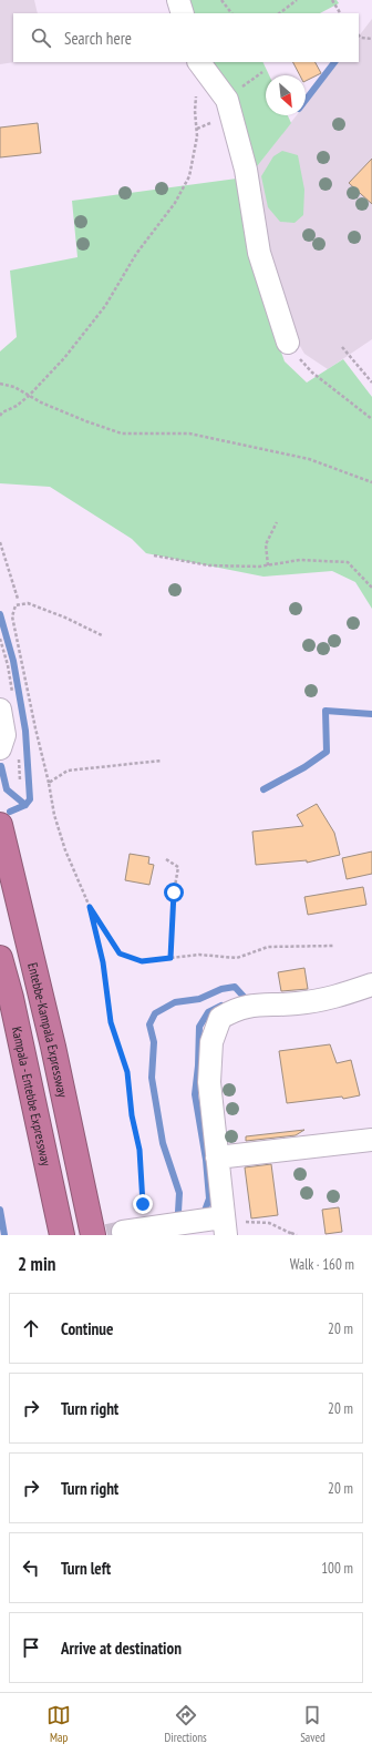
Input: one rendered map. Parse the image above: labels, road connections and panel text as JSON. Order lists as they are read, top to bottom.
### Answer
{
  "streets": {
    "highway": ["Entebbe-Kampala Expressway", "Kampala - Entebbe Expressway"]
  },
  "north": "bottom right",
  "page": {
    "search": "Search here",
    "heading": ["2 min", "Walk · 160 m"],
    "list": [
      ["Continue", "20 m"],
      ["Turn right", "20 m"],
      ["Turn right", "20 m"],
      ["Turn left", "100 m"],
      "Arrive at destination"
    ],
    "nav": ["Map", "Directions", "Saved"]
  }
}
